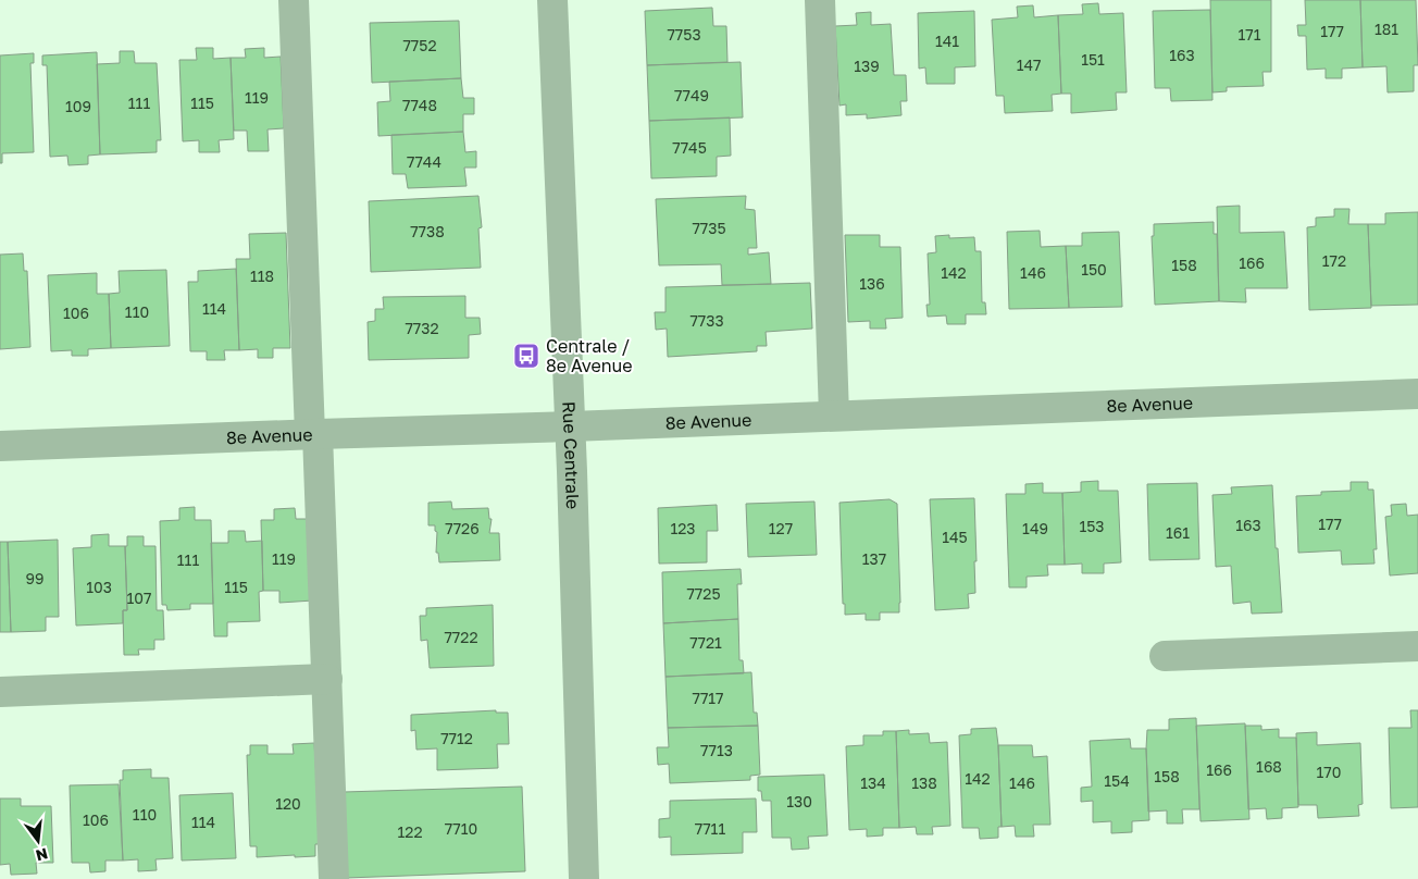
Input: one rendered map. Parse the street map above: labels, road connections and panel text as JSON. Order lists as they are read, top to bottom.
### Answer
{
  "streets": {
    "street": ["8e Avenue", "Rue Centrale"]
  },
  "crossings": [
    ["8e Avenue", "Rue Centrale"]
  ],
  "places": {
    "bus stop": ["Centrale / 8e Avenue"]
  },
  "house_numbers": [
    "181",
    "177",
    "7753",
    "171",
    "141",
    "7752",
    "163",
    "151",
    "147",
    "139",
    "7749",
    "119",
    "111",
    "115",
    "7748",
    "109",
    "7745",
    "7744",
    "7735",
    "7738",
    "172",
    "166",
    "158",
    "150",
    "142",
    "146",
    "118",
    "136",
    "114",
    "110",
    "106",
    "7733",
    "7732",
    "177",
    "163",
    "153",
    "7726",
    "123",
    "127",
    "149",
    "161",
    "145",
    "119",
    "137",
    "111",
    "99",
    "103",
    "115",
    "7725",
    "107",
    "7722",
    "7721",
    "7717",
    "7712",
    "7713",
    "168",
    "166",
    "170",
    "158",
    "142",
    "154",
    "134",
    "138",
    "146",
    "130",
    "120",
    "110",
    "106",
    "114",
    "7710",
    "7711",
    "122"
  ],
  "north": "bottom"
}
